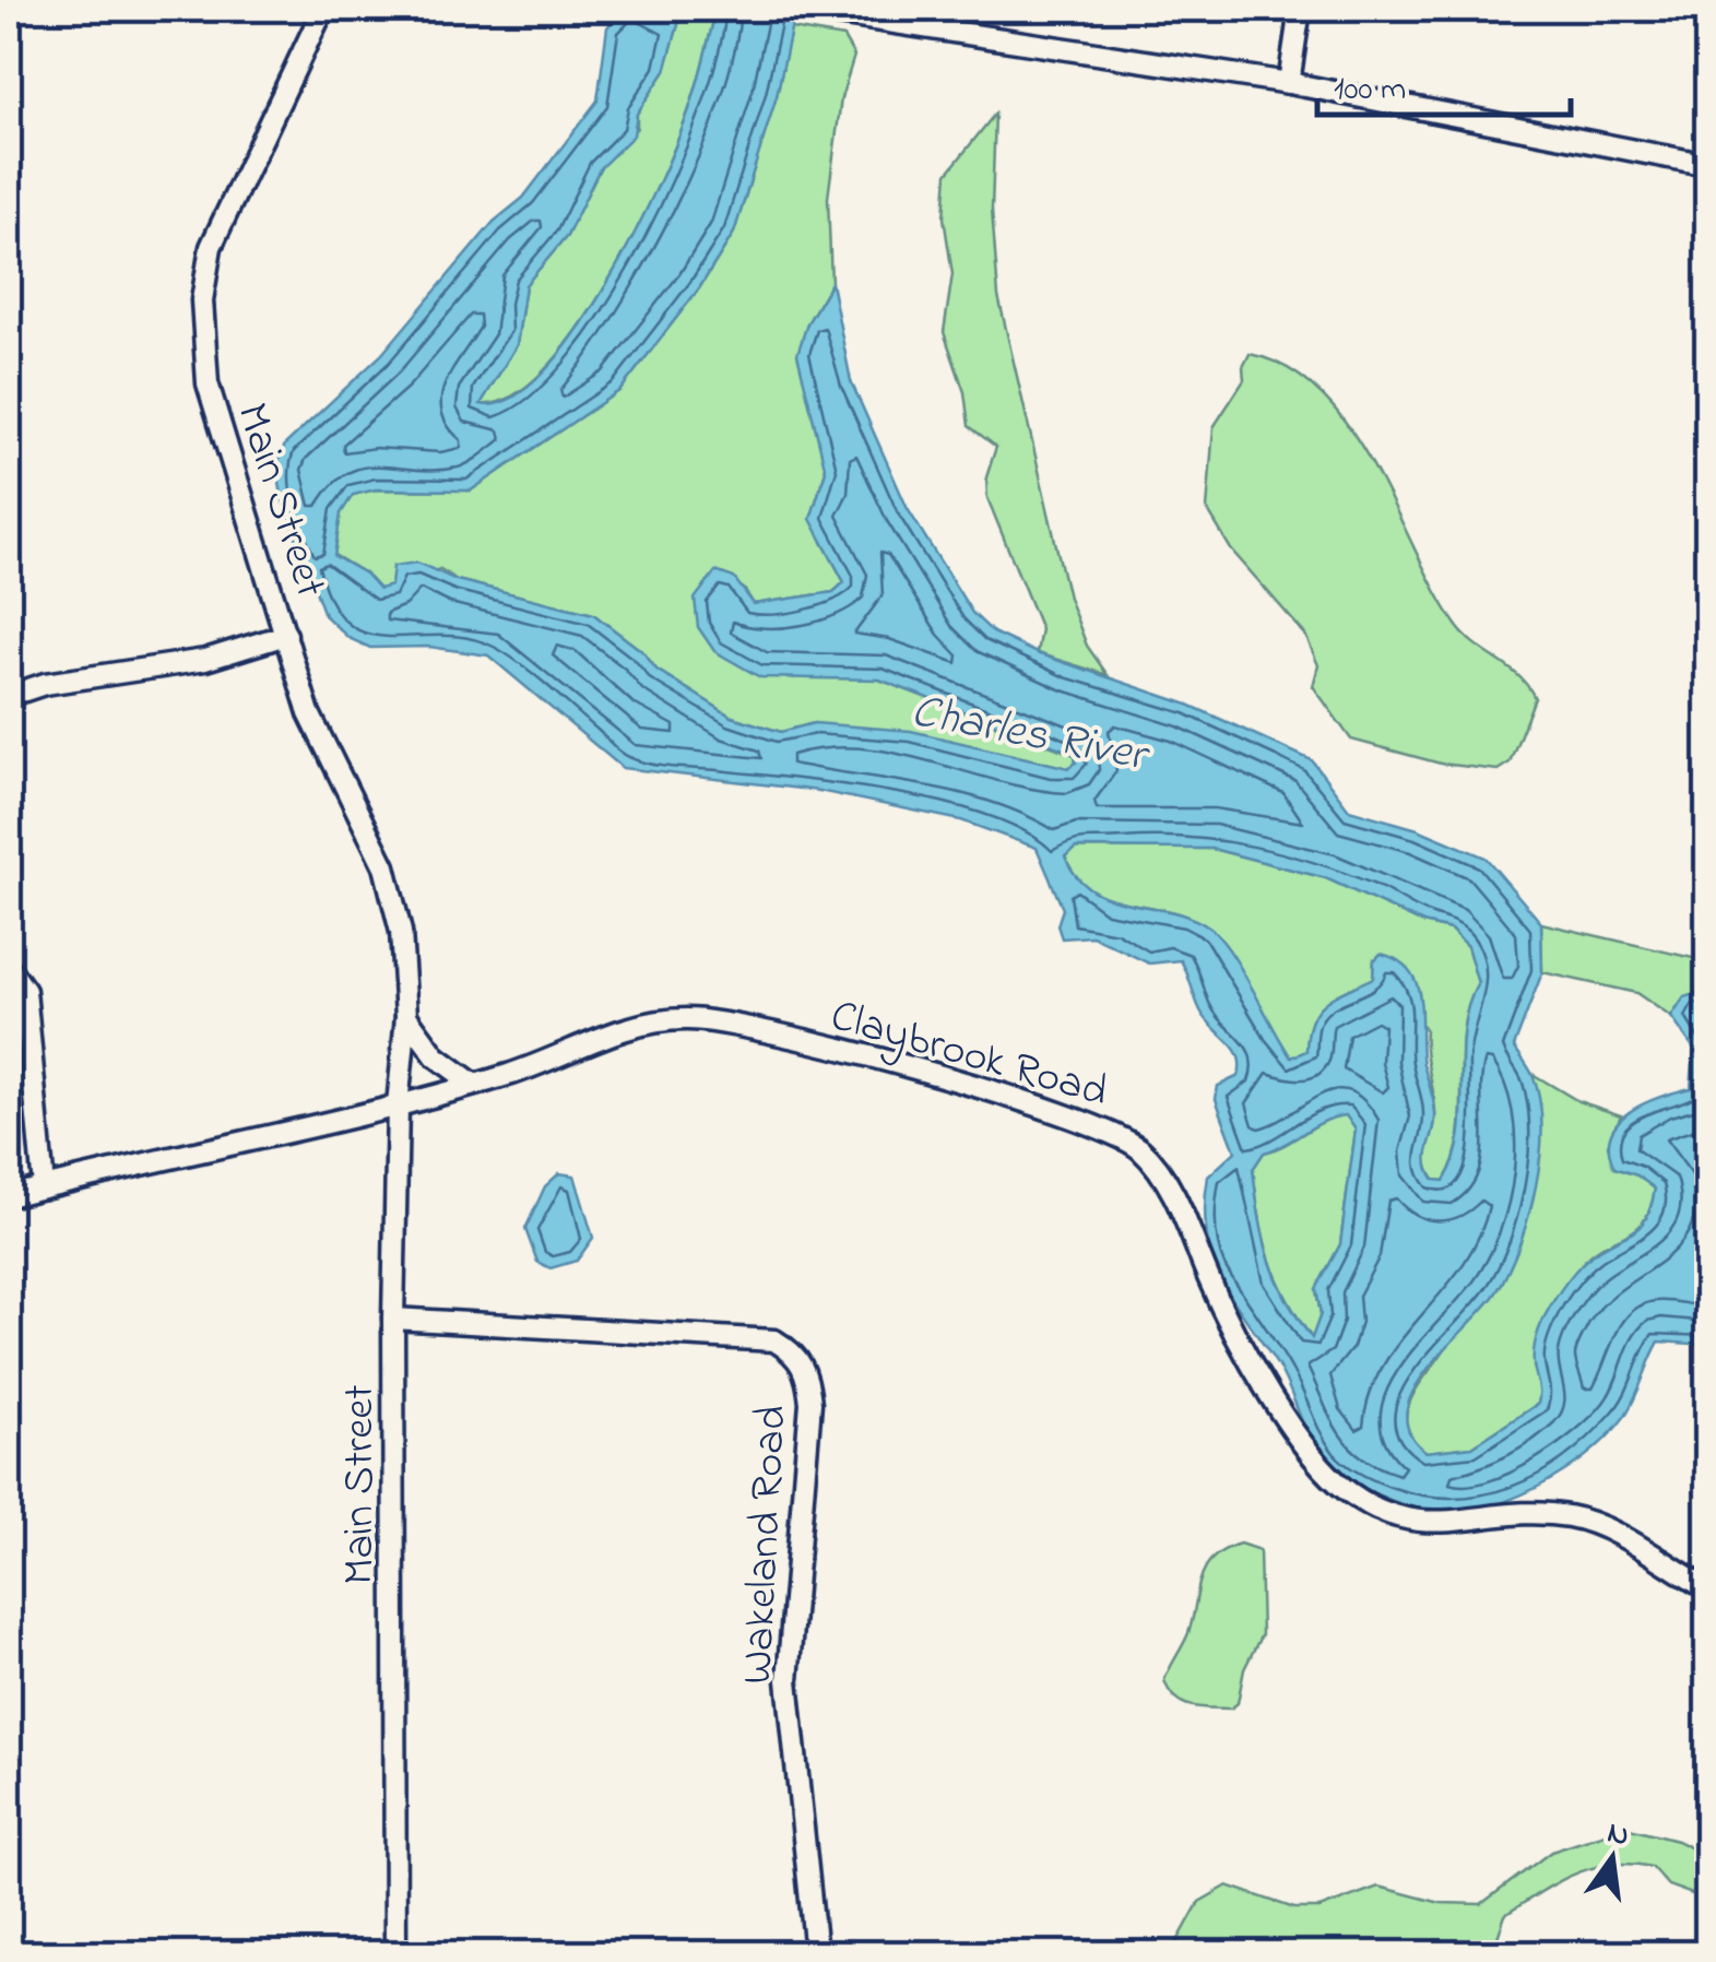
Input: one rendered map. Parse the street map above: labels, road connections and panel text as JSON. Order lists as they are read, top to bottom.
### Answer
{
  "streets": {
    "street": ["Main Street", "Claybrook Road", "Wakeland Road"]
  },
  "crossings": [
    ["Main Street", "Claybrook Road"],
    ["Main Street", "Wakeland Road"]
  ],
  "water": ["Charles River"],
  "scale_bar": "100 m",
  "north": "top"
}
